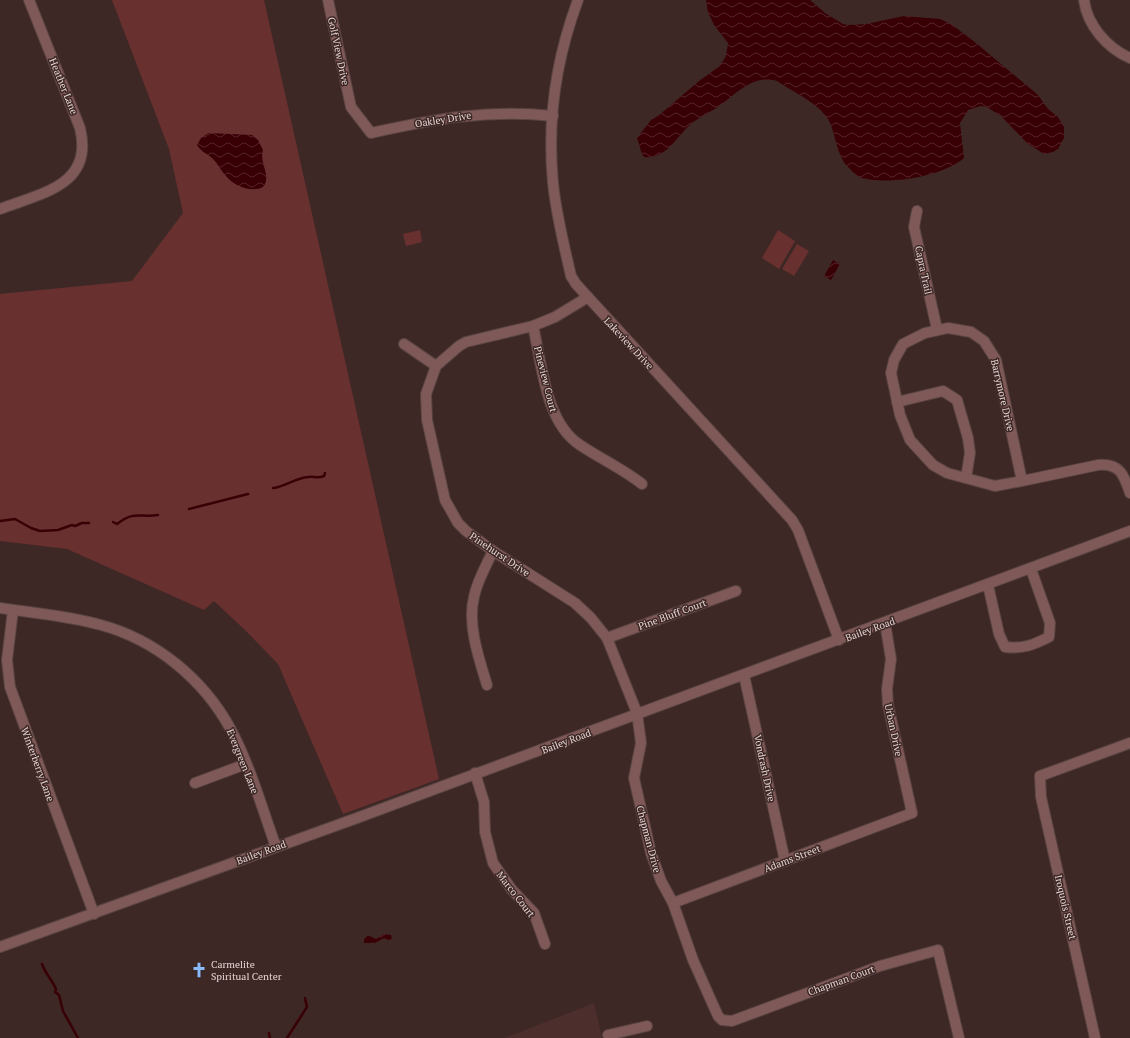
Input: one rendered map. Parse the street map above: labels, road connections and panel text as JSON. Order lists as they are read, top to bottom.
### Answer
{
  "streets": {
    "street": [
      "Golf View Drive",
      "Heather Lane",
      "Oakley Drive",
      "Capra Trail",
      "Lakeview Drive",
      "Pineview Court",
      "Barrymore Drive",
      "Pinehurst Drive",
      "Pine Bluff Court",
      "Bailey Road",
      "Urban Drive",
      "Evergreen Lane",
      "Winterberry Lane",
      "Vondrash Drive",
      "Chapman Drive",
      "Adams Street",
      "Marco Court",
      "Iroquois Street",
      "Chapman Court"
    ]
  },
  "crossings": [
    ["Golf View Drive", "Oakley Drive"],
    ["Oakley Drive", "Lakeview Drive"],
    ["Capra Trail", "Barrymore Drive"],
    ["Lakeview Drive", "Pinehurst Drive"],
    ["Lakeview Drive", "Bailey Road"],
    ["Pineview Court", "Pinehurst Drive"],
    ["Pinehurst Drive", "Pine Bluff Court"],
    ["Pinehurst Drive", "Bailey Road"],
    ["Pinehurst Drive", "Chapman Drive"],
    ["Bailey Road", "Urban Drive"],
    ["Bailey Road", "Evergreen Lane"],
    ["Bailey Road", "Winterberry Lane"],
    ["Bailey Road", "Vondrash Drive"],
    ["Bailey Road", "Chapman Drive"],
    ["Bailey Road", "Marco Court"],
    ["Urban Drive", "Adams Street"],
    ["Evergreen Lane", "Winterberry Lane"],
    ["Vondrash Drive", "Adams Street"],
    ["Chapman Drive", "Adams Street"],
    ["Chapman Drive", "Chapman Court"]
  ],
  "places": {
    "church": ["Carmelite Spiritual Center"]
  }
}
